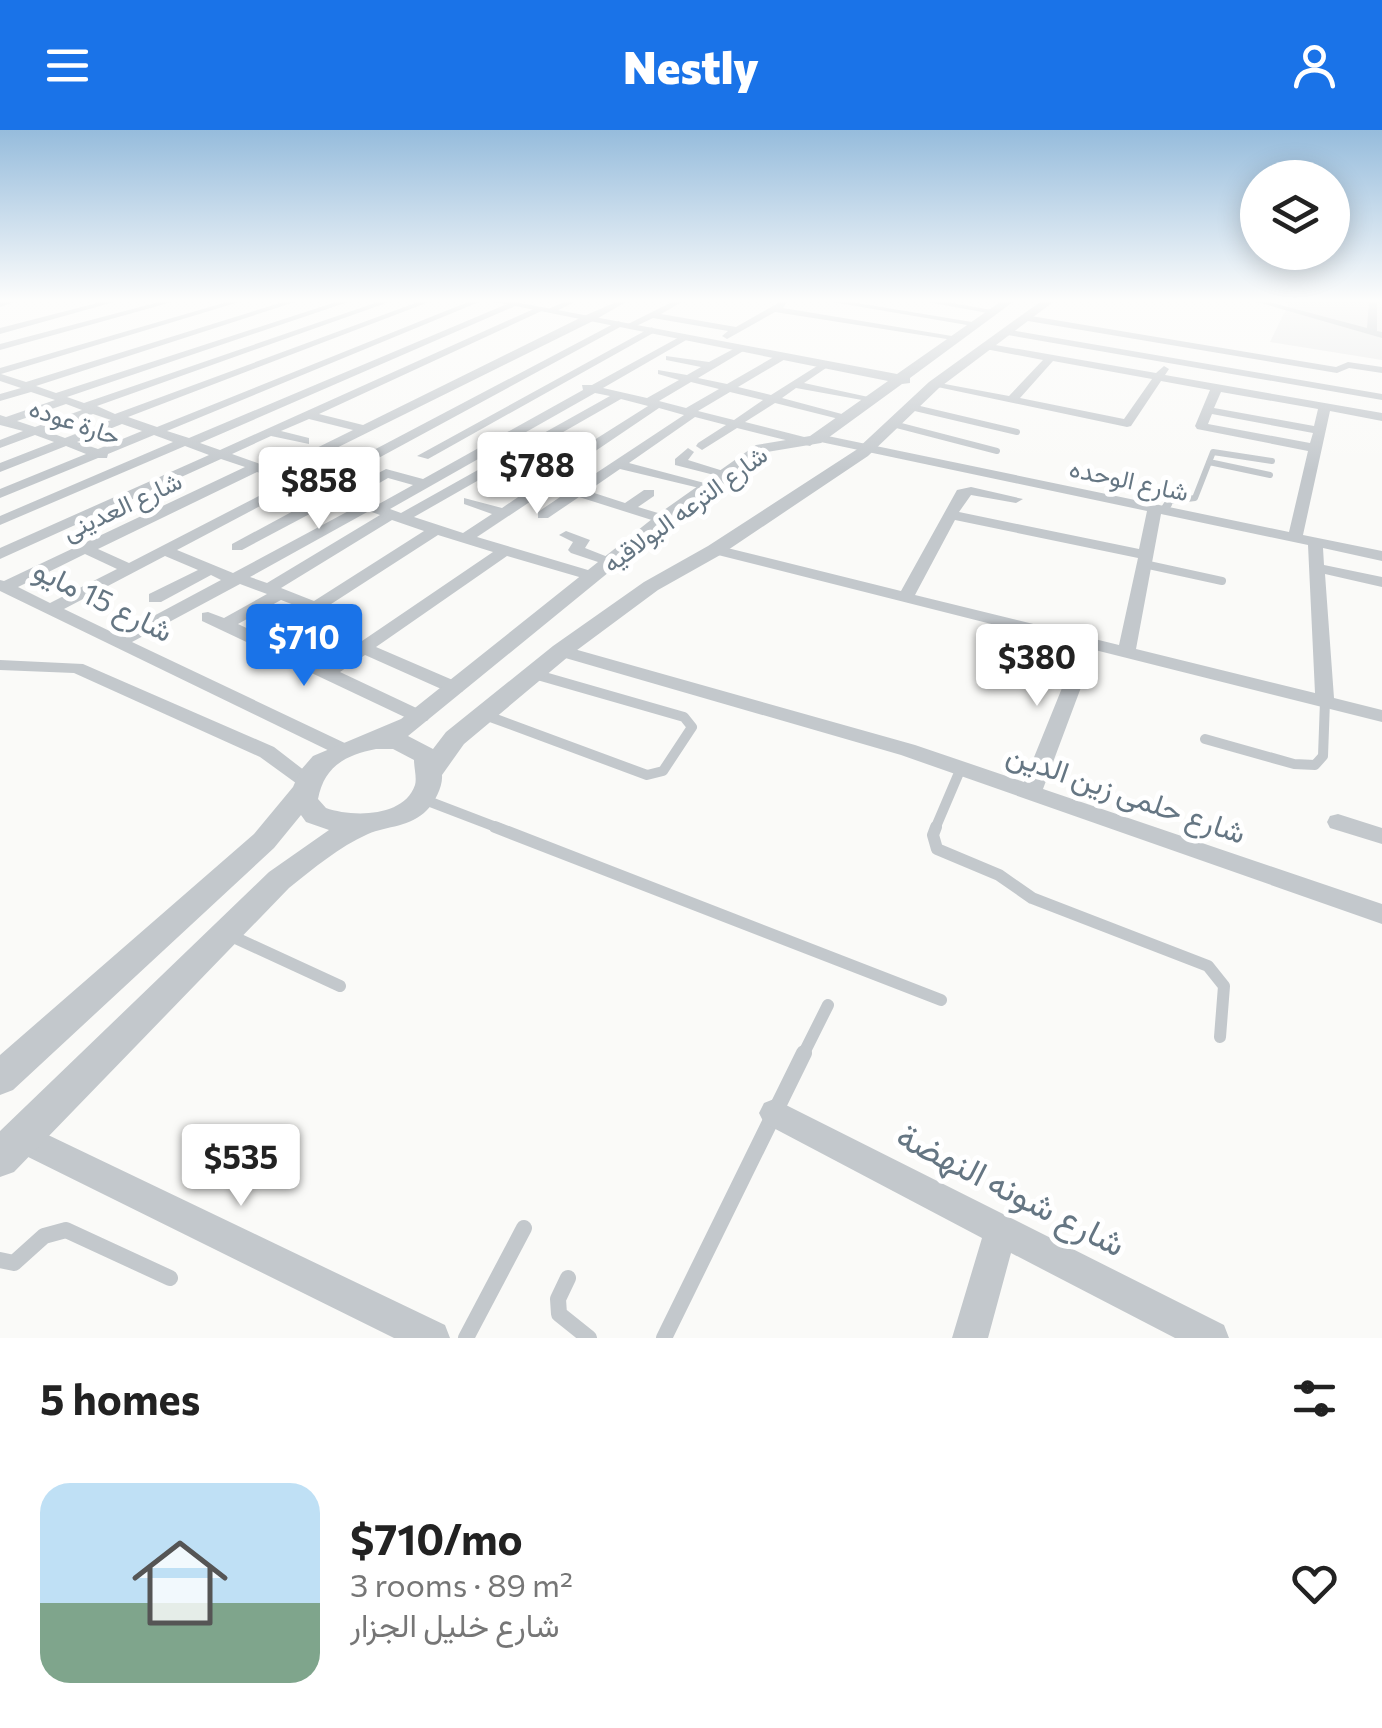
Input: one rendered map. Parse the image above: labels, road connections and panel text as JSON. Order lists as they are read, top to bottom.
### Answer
{
  "streets": {
    "street": [
      "حارة عوده",
      "شارع الوحده",
      "شارع العدينى",
      "شارع الترعه البولاقيه",
      "شارع 15 مايو",
      "شارع حلمى زين الدين",
      "شارع شونه النهضة"
    ]
  },
  "crossings": [
    ["شارع الوحده", "شارع الترعه البولاقيه"],
    ["شارع العدينى", "شارع 15 مايو"],
    ["شارع الترعه البولاقيه", "شارع 15 مايو"],
    ["شارع الترعه البولاقيه", "شارع حلمى زين الدين"]
  ],
  "page": {
    "header": "Nestly",
    "price": [
      "$788",
      "$858",
      "$710",
      "$380",
      "$535"
    ],
    "heading": "5 homes",
    "list": [
      {
        "name": "$710/mo",
        "note": "3 rooms · 89 m² · شارع خليل الجزار"
      }
    ]
  }
}
